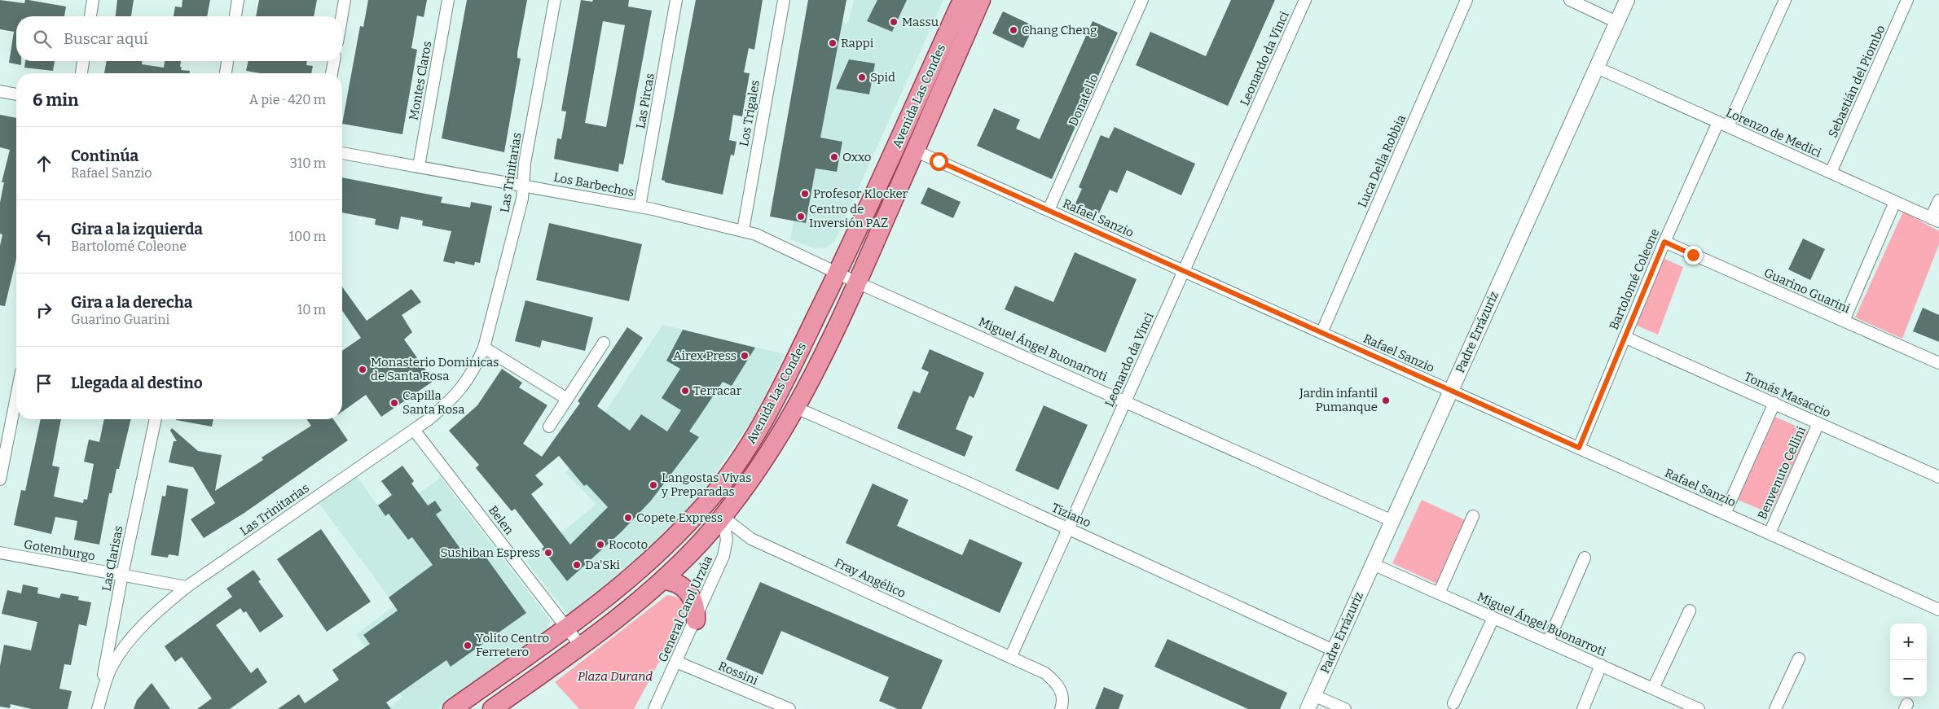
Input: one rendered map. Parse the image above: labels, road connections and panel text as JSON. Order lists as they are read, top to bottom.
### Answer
{
  "streets": {
    "main road": ["Avenida Las Condes"],
    "street": [
      "Leonardo da Vinci",
      "Montes Claros",
      "Sebastián del Piombo",
      "Donatello",
      "Las Pircas",
      "Los Trigales",
      "Lorenzo de Medici",
      "Luca Della Robbia",
      "Las Trinitarias",
      "Los Barbechos",
      "Rafael Sanzio",
      "Bartolomé Coleone",
      "Guarino Guarini",
      "Padre Errázuriz",
      "Miguel Ángel Buonarroti",
      "Tomás Masaccio",
      "Benvenuto Cellini",
      "Tiziano",
      "Belen",
      "Gotemburgo",
      "Las Clarisas",
      "Fray Angélico",
      "General Carol Urzúa",
      "Rossini"
    ]
  },
  "crossings": [
    ["Leonardo da Vinci", "Rafael Sanzio"],
    ["Leonardo da Vinci", "Miguel Ángel Buonarroti"],
    ["Leonardo da Vinci", "Tiziano"],
    ["Leonardo da Vinci", "Fray Angélico"],
    ["Montes Claros", "Los Barbechos"],
    ["Sebastián del Piombo", "Lorenzo de Medici"],
    ["Avenida Las Condes", "Los Barbechos"],
    ["Avenida Las Condes", "Rafael Sanzio"],
    ["Avenida Las Condes", "Miguel Ángel Buonarroti"],
    ["Avenida Las Condes", "Tiziano"],
    ["Avenida Las Condes", "Belen"],
    ["Avenida Las Condes", "Fray Angélico"],
    ["Avenida Las Condes", "General Carol Urzúa"],
    ["Donatello", "Rafael Sanzio"],
    ["Las Pircas", "Los Barbechos"],
    ["Los Trigales", "Los Barbechos"],
    ["Lorenzo de Medici", "Bartolomé Coleone"],
    ["Lorenzo de Medici", "Padre Errázuriz"],
    ["Luca Della Robbia", "Rafael Sanzio"],
    ["Las Trinitarias", "Los Barbechos"],
    ["Las Trinitarias", "Belen"],
    ["Las Trinitarias", "Gotemburgo"],
    ["Las Trinitarias", "Las Clarisas"],
    ["Los Barbechos", "Miguel Ángel Buonarroti"],
    ["Rafael Sanzio", "Bartolomé Coleone"],
    ["Rafael Sanzio", "Padre Errázuriz"],
    ["Rafael Sanzio", "Benvenuto Cellini"],
    ["Bartolomé Coleone", "Guarino Guarini"],
    ["Bartolomé Coleone", "Tomás Masaccio"],
    ["Padre Errázuriz", "Miguel Ángel Buonarroti"],
    ["Padre Errázuriz", "Tiziano"],
    ["Tomás Masaccio", "Benvenuto Cellini"],
    ["Gotemburgo", "Las Clarisas"],
    ["Fray Angélico", "General Carol Urzúa"],
    ["General Carol Urzúa", "Rossini"]
  ],
  "parks": ["Plaza Durand"],
  "places": [
    "Massu",
    "Chang Cheng",
    "Rappi",
    "Spid",
    "Oxxo",
    "Profesor Klocker",
    "Centro de Inversión PAZ",
    "Airex Press",
    "Monasterio Dominicas de Santa Rosa",
    "Terracar",
    "Jardin infantil Pumanque",
    "Capilla Santa Rosa",
    "Langostas Vivas y Preparadas",
    "Copete Express",
    "Rocoto",
    "Sushiban Espress",
    "Da'Ski",
    "Yolito Centro Ferretero"
  ],
  "page": {
    "search": "Buscar aquí",
    "heading": ["6 min", "A pie · 420 m"],
    "list": [
      ["Continúa", "Rafael Sanzio", "310 m"],
      ["Gira a la izquierda", "Bartolomé Coleone", "100 m"],
      ["Gira a la derecha", "Guarino Guarini", "10 m"],
      "Llegada al destino"
    ],
    "map_buttons": ["+", "−"]
  }
}
